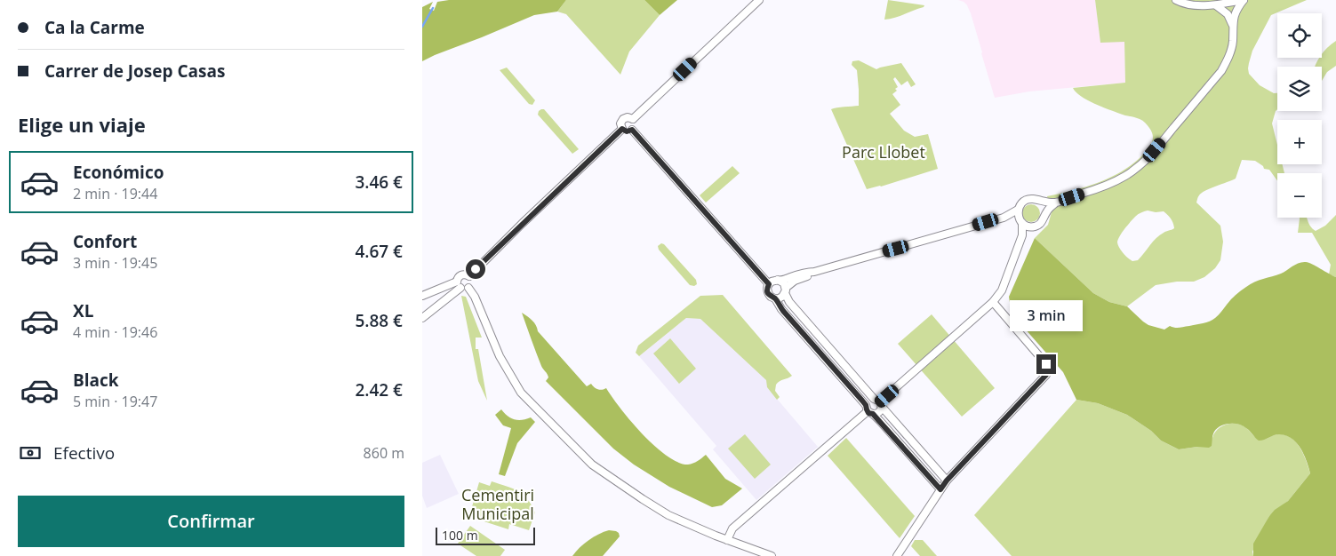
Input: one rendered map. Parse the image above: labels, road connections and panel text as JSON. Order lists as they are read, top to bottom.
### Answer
{
  "parks": ["Parc Llobet", "Cementiri Municipal"],
  "scale_bar": "100 m",
  "page": {
    "banner": ["Ca la Carme", "Carrer de Josep Casas"],
    "map_buttons": ["+", "−"],
    "heading": "Elige un viaje",
    "list": [
      {
        "name": "Económico",
        "note": "2 min · 19:44",
        "value": "3.46 €"
      },
      {
        "name": "Confort",
        "note": "3 min · 19:45",
        "value": "4.67 €"
      },
      {
        "name": "XL",
        "note": "4 min · 19:46",
        "value": "5.88 €"
      },
      {
        "name": "Black",
        "note": "5 min · 19:47",
        "value": "2.42 €"
      }
    ],
    "bubble": "3 min",
    "pay": ["Efectivo", "860 m"],
    "buttons": "Confirmar",
    "scale": "100 m"
  }
}
